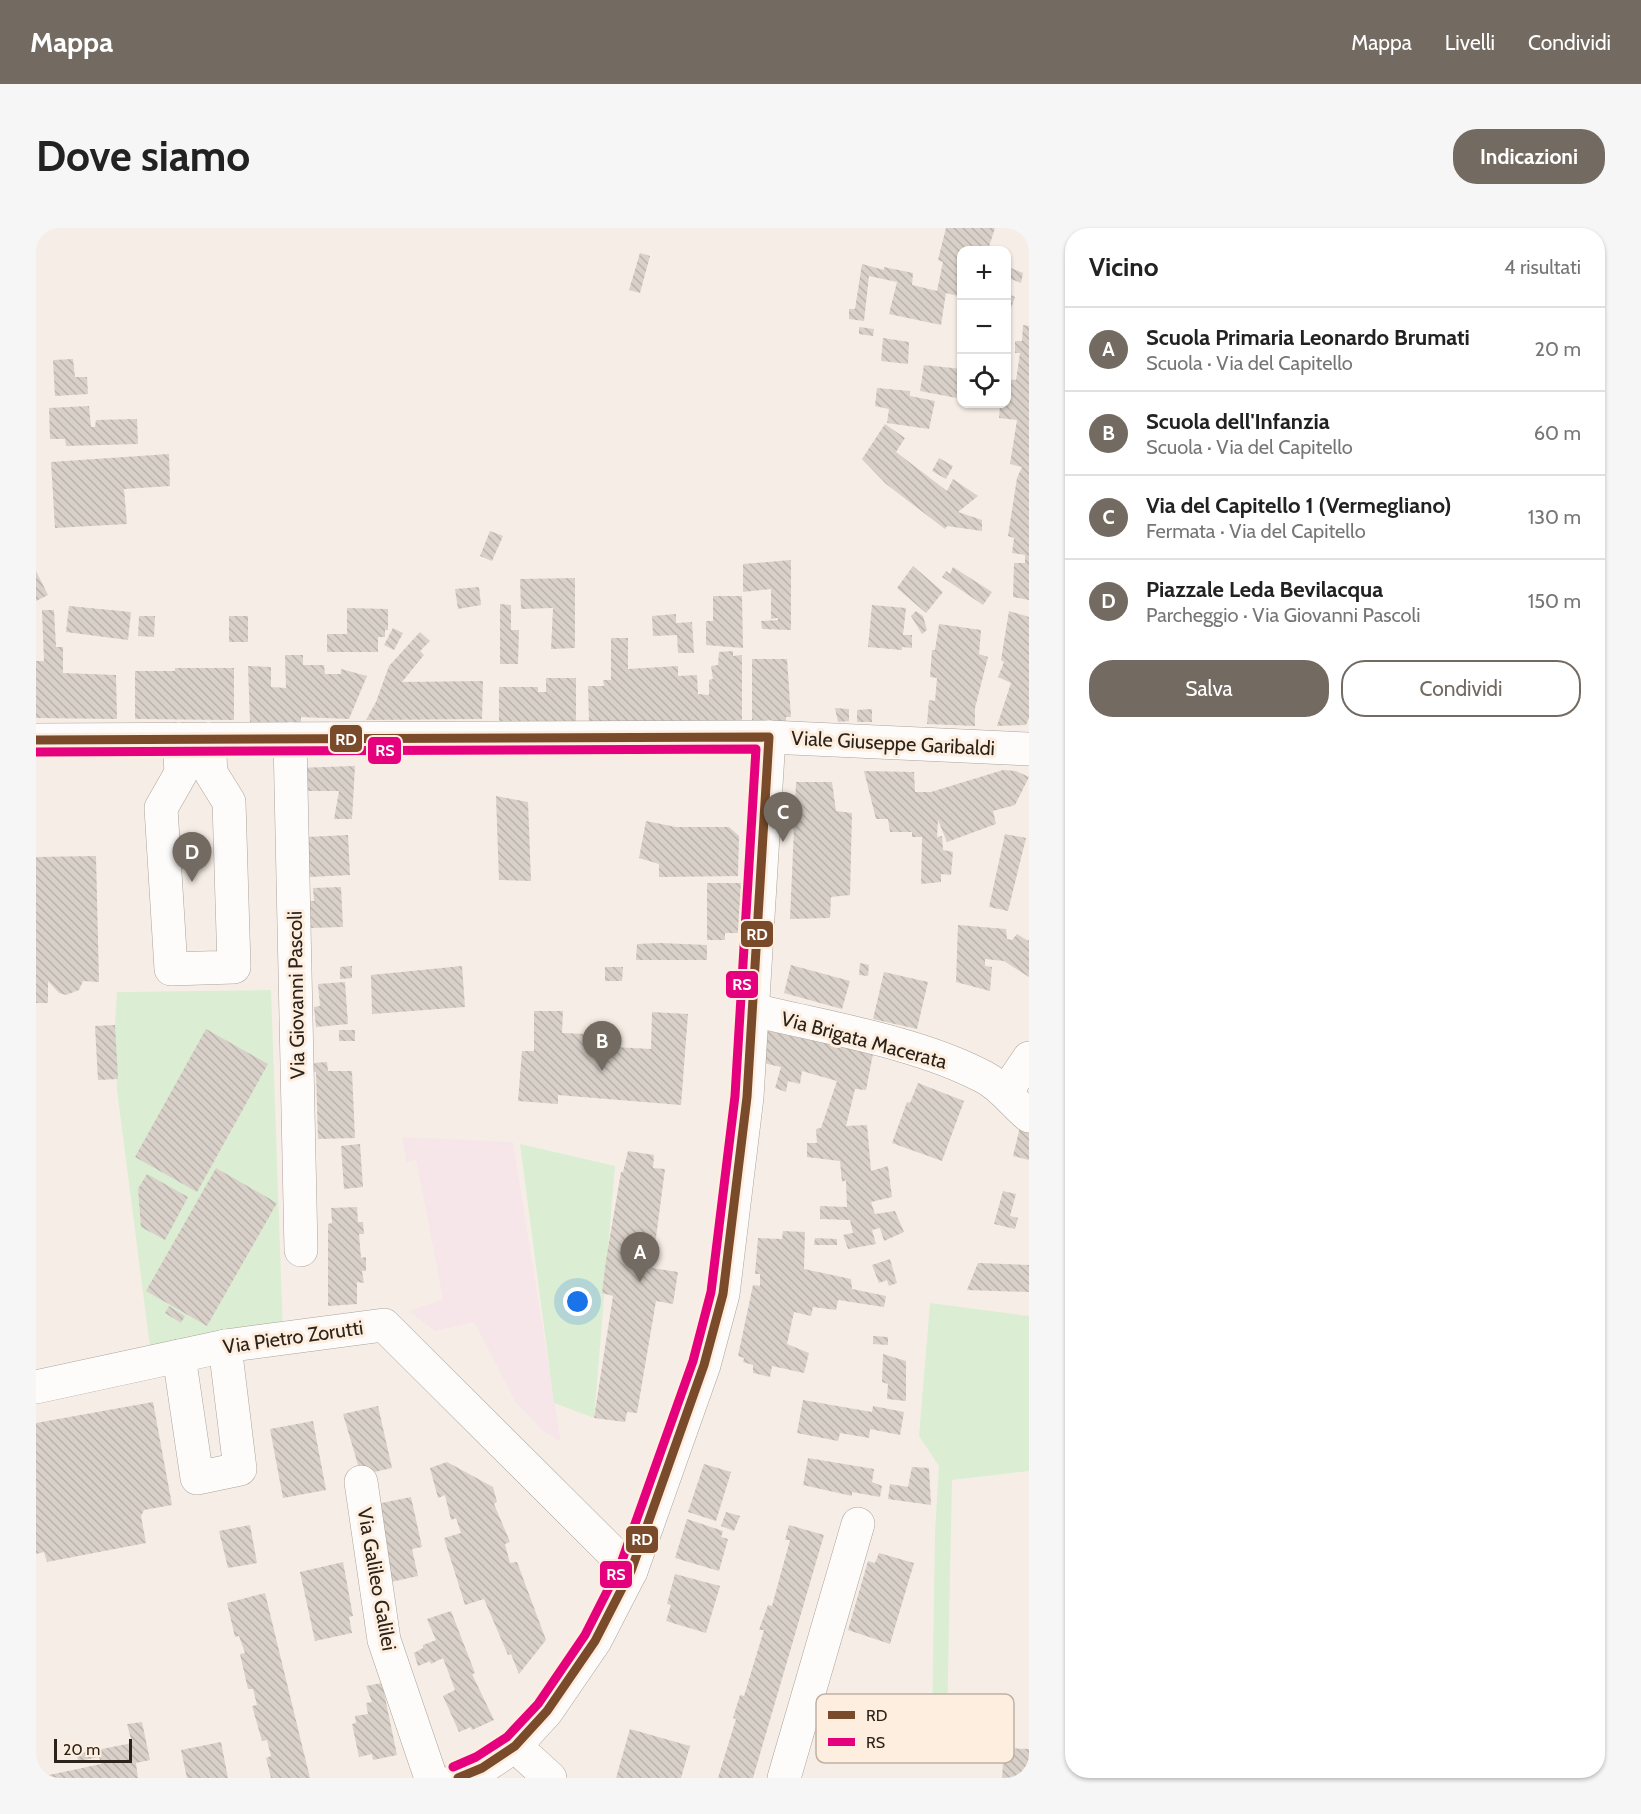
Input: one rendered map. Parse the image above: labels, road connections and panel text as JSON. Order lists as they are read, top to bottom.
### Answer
{
  "streets": {
    "street": [
      "Viale Giuseppe Garibaldi",
      "Via Giovanni Pascoli",
      "Via Brigata Macerata",
      "Via Pietro Zorutti",
      "Via Galileo Galilei"
    ]
  },
  "crossings": [
    ["Viale Giuseppe Garibaldi", "Via Giovanni Pascoli"]
  ],
  "lines": ["transit line RD", "transit line RS"],
  "legend": ["RD", "RS"],
  "scale_bar": "20 m",
  "page": {
    "header": "Mappa",
    "nav": ["Mappa", "Livelli", "Condividi"],
    "buttons": [
      "Indicazioni",
      ["Salva", "Condividi"]
    ],
    "title": "Dove siamo",
    "heading": ["Vicino", "4 risultati"],
    "map_buttons": ["+", "−"],
    "list": [
      {
        "mark": "A",
        "name": "Scuola Primaria Leonardo Brumati",
        "note": "Scuola · Via del Capitello",
        "value": "20 m"
      },
      {
        "mark": "B",
        "name": "Scuola dell'Infanzia",
        "note": "Scuola · Via del Capitello",
        "value": "60 m"
      },
      {
        "mark": "C",
        "name": "Via del Capitello 1 (Vermegliano)",
        "note": "Fermata · Via del Capitello",
        "value": "130 m"
      },
      {
        "mark": "D",
        "name": "Piazzale Leda Bevilacqua",
        "note": "Parcheggio · Via Giovanni Pascoli",
        "value": "150 m"
      }
    ],
    "pins": [
      "C",
      "D",
      "B",
      "A"
    ],
    "scale": "20 m"
  }
}
